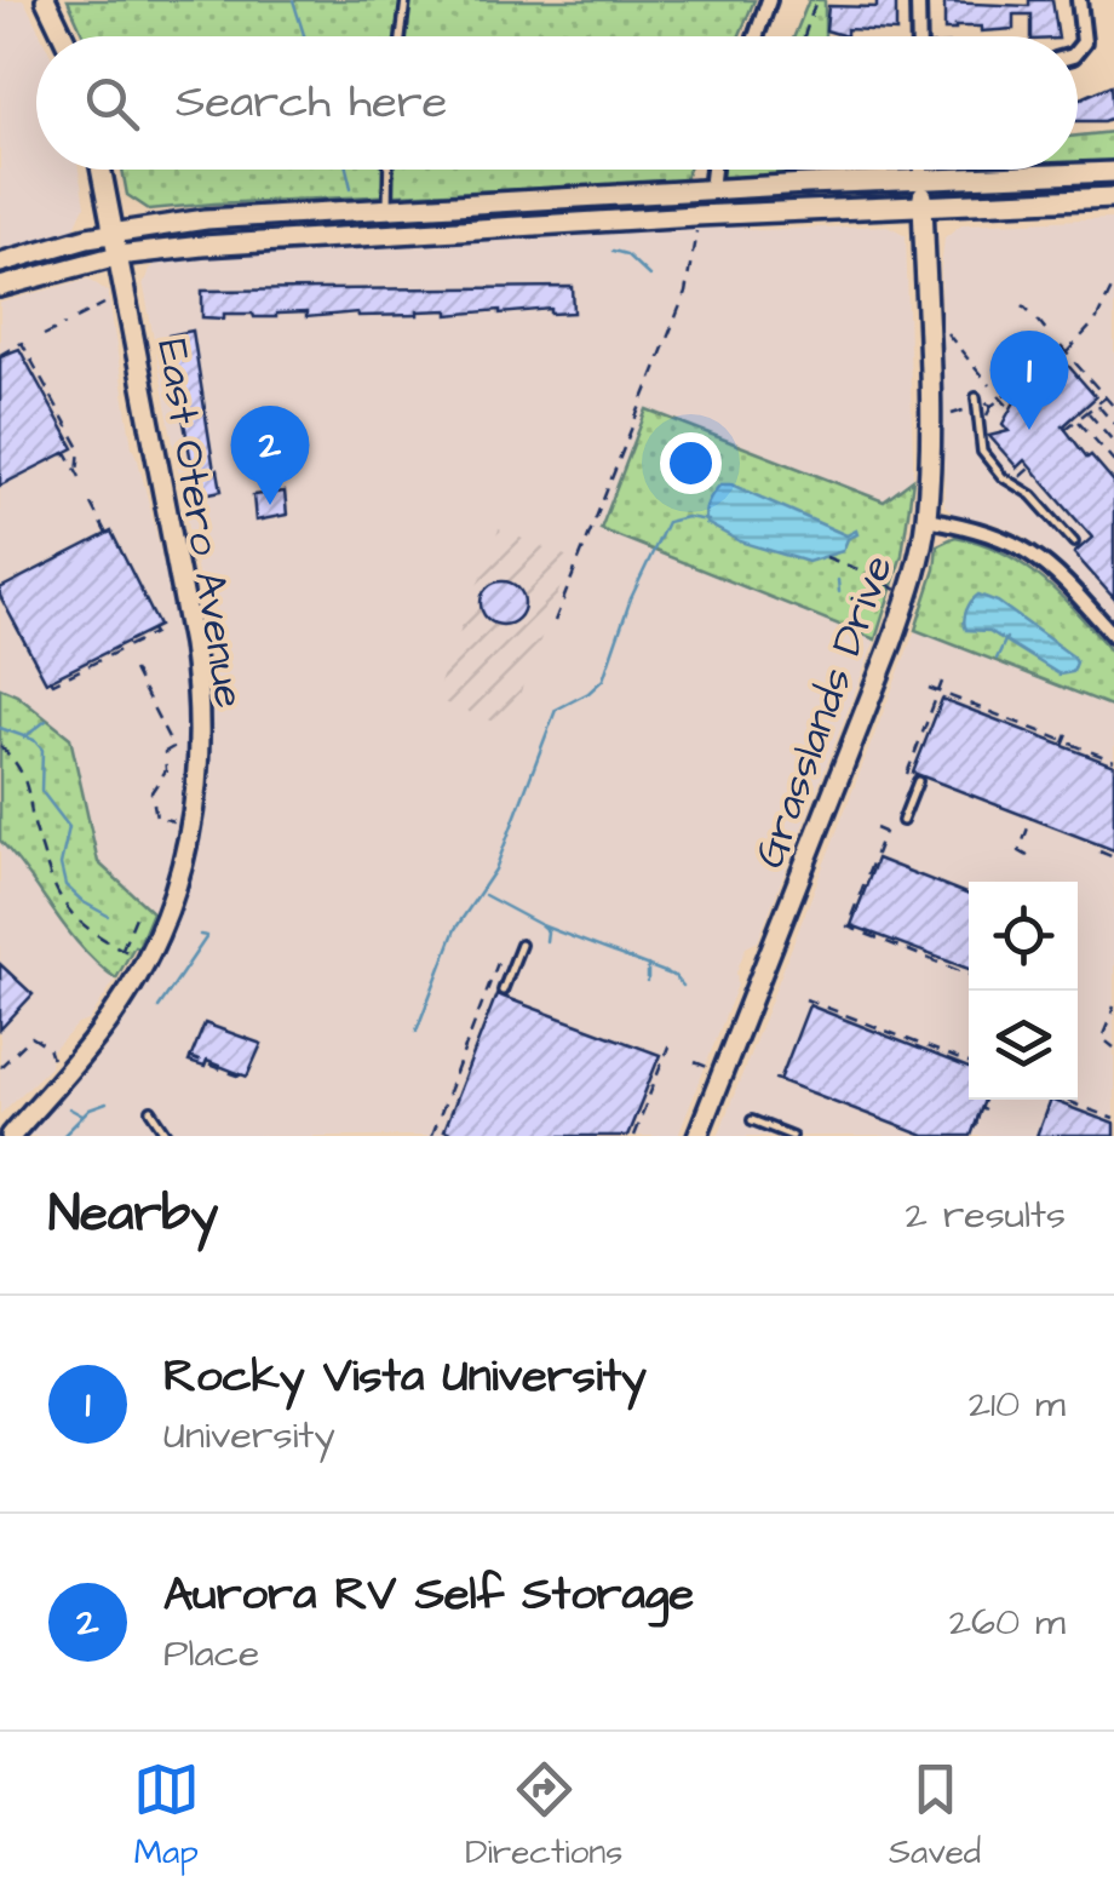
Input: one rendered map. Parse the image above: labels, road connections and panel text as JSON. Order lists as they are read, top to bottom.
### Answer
{
  "streets": {
    "main road": ["East Otero Avenue", "Grasslands Drive"]
  },
  "page": {
    "search": "Search here",
    "pins": ["1", "2"],
    "heading": ["Nearby", "2 results"],
    "list": [
      {
        "mark": "1",
        "name": "Rocky Vista University",
        "note": "University",
        "value": "210 m"
      },
      {
        "mark": "2",
        "name": "Aurora RV Self Storage",
        "note": "Place",
        "value": "260 m"
      }
    ],
    "nav": ["Map", "Directions", "Saved"]
  }
}
